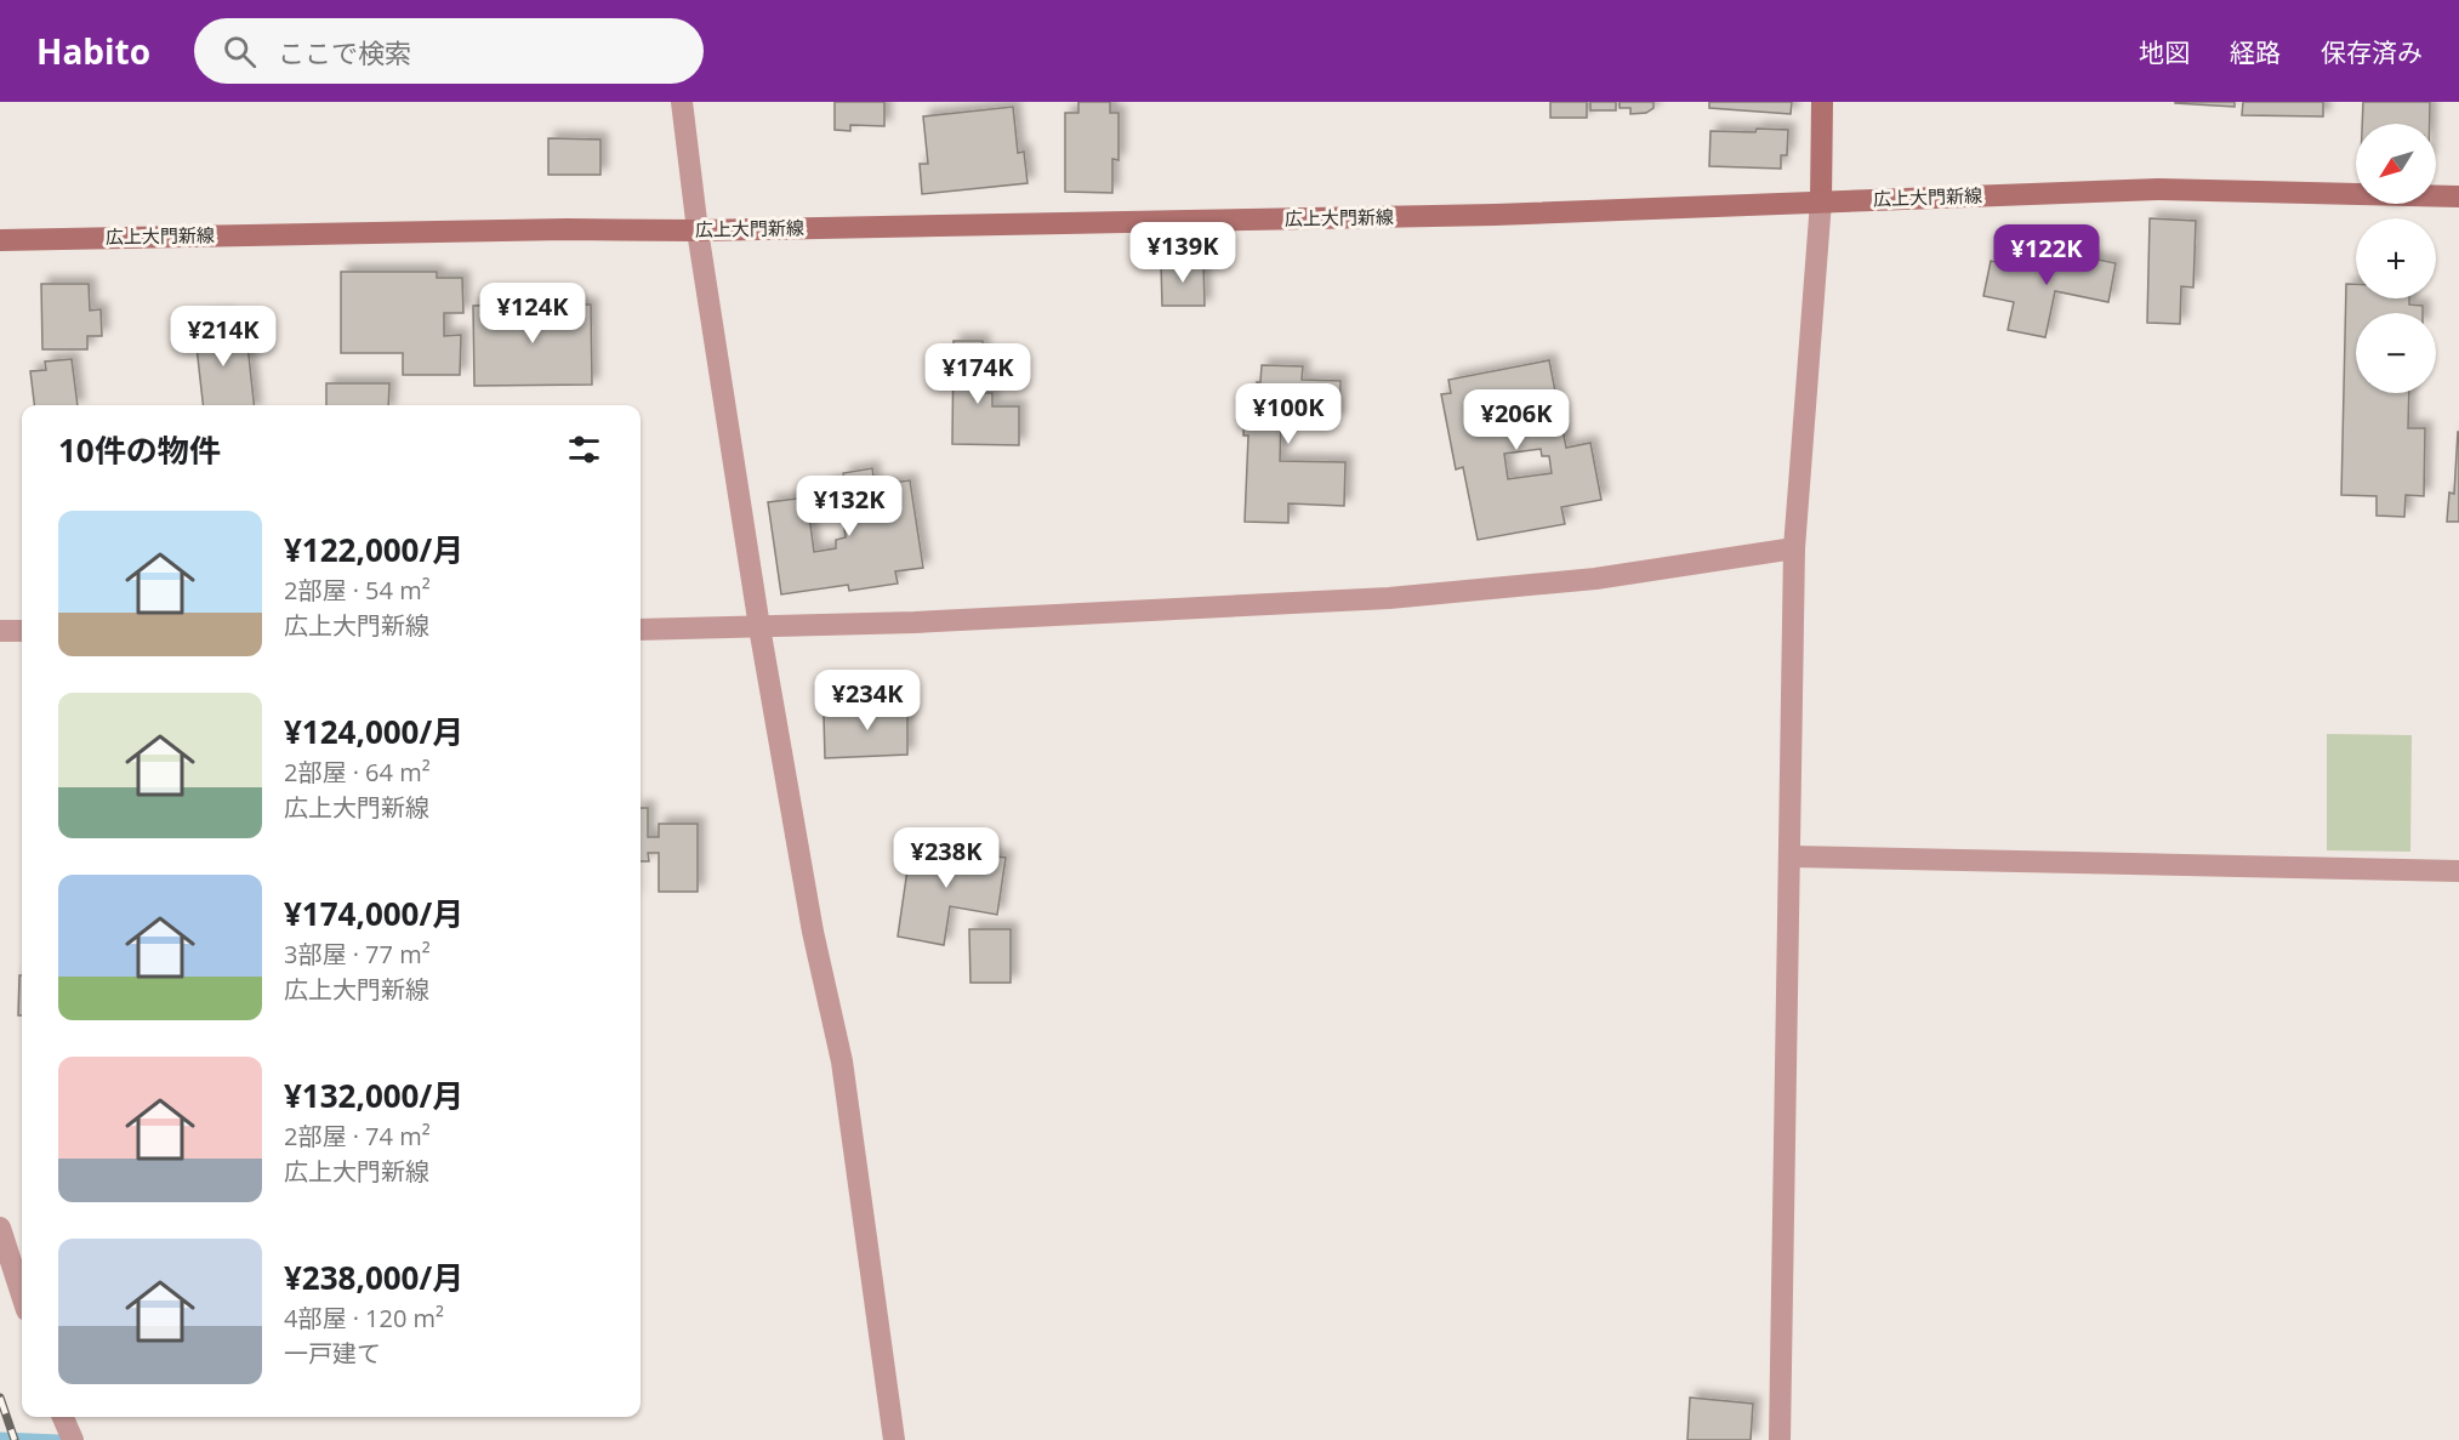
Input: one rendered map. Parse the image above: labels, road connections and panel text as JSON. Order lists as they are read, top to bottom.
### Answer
{
  "streets": {
    "main road": ["広上大門新線"]
  },
  "north": "bottom left",
  "page": {
    "header": "Habito",
    "search": "ここで検索",
    "nav": ["地図", "経路", "保存済み"],
    "map_buttons": ["+", "−"],
    "price": [
      "¥139K",
      "¥122K",
      "¥124K",
      "¥214K",
      "¥174K",
      "¥100K",
      "¥206K",
      "¥132K",
      "¥234K",
      "¥238K"
    ],
    "heading": "10件の物件",
    "list": [
      {
        "name": "¥122,000/月",
        "note": "2部屋 · 54 m² · 広上大門新線"
      },
      {
        "name": "¥124,000/月",
        "note": "2部屋 · 64 m² · 広上大門新線"
      },
      {
        "name": "¥174,000/月",
        "note": "3部屋 · 77 m² · 広上大門新線"
      },
      {
        "name": "¥132,000/月",
        "note": "2部屋 · 74 m² · 広上大門新線"
      },
      {
        "name": "¥238,000/月",
        "note": "4部屋 · 120 m² · 一戸建て"
      }
    ]
  }
}
